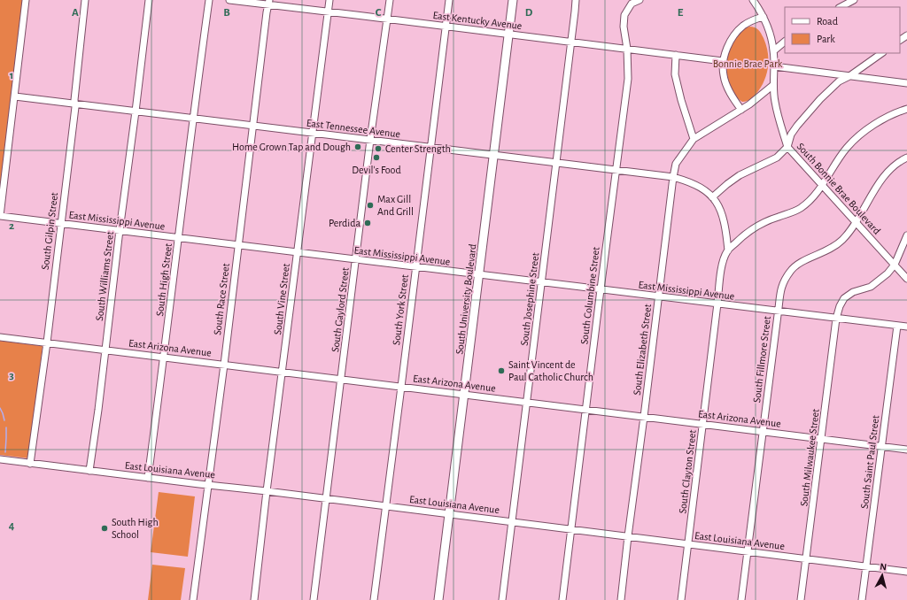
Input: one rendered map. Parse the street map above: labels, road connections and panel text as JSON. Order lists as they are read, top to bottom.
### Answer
{
  "streets": {
    "main road": ["South University Boulevard"],
    "street": [
      "East Kentucky Avenue",
      "East Tennessee Avenue",
      "South Bonnie Brae Boulevard",
      "East Mississippi Avenue",
      "South Gilpin Street",
      "South Williams Street",
      "South High Street",
      "South Columbine Street",
      "South Race Street",
      "South Vine Street",
      "South Josephine Street",
      "South Gaylord Street",
      "South York Street",
      "East Arizona Avenue",
      "South Elizabeth Street",
      "South Fillmore Street",
      "South Milwaukee Street",
      "South Saint Paul Street",
      "East Louisiana Avenue",
      "South Clayton Street"
    ]
  },
  "crossings": [
    ["East Kentucky Avenue", "South Columbine Street"],
    ["East Kentucky Avenue", "South Race Street"],
    ["East Kentucky Avenue", "South Vine Street"],
    ["East Kentucky Avenue", "South University Boulevard"],
    ["East Kentucky Avenue", "South Josephine Street"],
    ["East Kentucky Avenue", "South Gaylord Street"],
    ["East Kentucky Avenue", "South York Street"],
    ["East Tennessee Avenue", "South Gilpin Street"],
    ["East Tennessee Avenue", "South Williams Street"],
    ["East Tennessee Avenue", "South High Street"],
    ["East Tennessee Avenue", "South Columbine Street"],
    ["East Tennessee Avenue", "South Race Street"],
    ["East Tennessee Avenue", "South Vine Street"],
    ["East Tennessee Avenue", "South University Boulevard"],
    ["East Tennessee Avenue", "South Josephine Street"],
    ["East Tennessee Avenue", "South Gaylord Street"],
    ["East Tennessee Avenue", "South York Street"],
    ["East Tennessee Avenue", "South Elizabeth Street"],
    ["East Tennessee Avenue", "South Clayton Street"],
    ["South Bonnie Brae Boulevard", "South Elizabeth Street"],
    ["South Bonnie Brae Boulevard", "South Fillmore Street"],
    ["South Bonnie Brae Boulevard", "South Milwaukee Street"],
    ["East Mississippi Avenue", "South Gilpin Street"],
    ["East Mississippi Avenue", "South Williams Street"],
    ["East Mississippi Avenue", "South High Street"],
    ["East Mississippi Avenue", "South Columbine Street"],
    ["East Mississippi Avenue", "South Race Street"],
    ["East Mississippi Avenue", "South Vine Street"],
    ["East Mississippi Avenue", "South University Boulevard"],
    ["East Mississippi Avenue", "South Josephine Street"],
    ["East Mississippi Avenue", "South Gaylord Street"],
    ["East Mississippi Avenue", "South York Street"],
    ["East Mississippi Avenue", "South Elizabeth Street"],
    ["East Mississippi Avenue", "South Fillmore Street"],
    ["East Mississippi Avenue", "South Milwaukee Street"],
    ["East Mississippi Avenue", "South Saint Paul Street"],
    ["East Mississippi Avenue", "South Clayton Street"],
    ["South Gilpin Street", "East Arizona Avenue"],
    ["South Gilpin Street", "East Louisiana Avenue"],
    ["South Williams Street", "East Arizona Avenue"],
    ["South Williams Street", "East Louisiana Avenue"],
    ["South High Street", "East Arizona Avenue"],
    ["South High Street", "East Louisiana Avenue"],
    ["South Columbine Street", "East Arizona Avenue"],
    ["South Columbine Street", "East Louisiana Avenue"],
    ["South Race Street", "East Arizona Avenue"],
    ["South Race Street", "East Louisiana Avenue"],
    ["South Vine Street", "East Arizona Avenue"],
    ["South Vine Street", "East Louisiana Avenue"],
    ["South University Boulevard", "East Arizona Avenue"],
    ["South University Boulevard", "East Louisiana Avenue"],
    ["South Josephine Street", "East Arizona Avenue"],
    ["South Josephine Street", "East Louisiana Avenue"],
    ["South Gaylord Street", "East Arizona Avenue"],
    ["South Gaylord Street", "East Louisiana Avenue"],
    ["South York Street", "East Arizona Avenue"],
    ["South York Street", "East Louisiana Avenue"],
    ["East Arizona Avenue", "South Elizabeth Street"],
    ["East Arizona Avenue", "South Fillmore Street"],
    ["East Arizona Avenue", "South Milwaukee Street"],
    ["East Arizona Avenue", "South Saint Paul Street"],
    ["East Arizona Avenue", "South Clayton Street"],
    ["South Elizabeth Street", "East Louisiana Avenue"],
    ["South Fillmore Street", "East Louisiana Avenue"],
    ["South Milwaukee Street", "East Louisiana Avenue"],
    ["South Saint Paul Street", "East Louisiana Avenue"],
    ["East Louisiana Avenue", "South Clayton Street"]
  ],
  "parks": ["Bonnie Brae Park"],
  "places": [
    "Home Grown Tap and Dough",
    "Center Strength",
    "Devil's Food",
    "Max Gill And Grill",
    "Perdida",
    "Saint Vincent de Paul Catholic Church",
    "South High School"
  ],
  "legend": ["Road", "Park"],
  "north": "top",
  "grid": {
    "columns": [
      "A",
      "B",
      "C",
      "D",
      "E"
    ],
    "rows": [
      "1",
      "2",
      "3",
      "4"
    ]
  }
}
